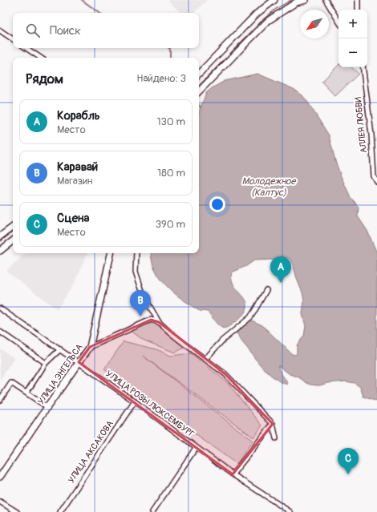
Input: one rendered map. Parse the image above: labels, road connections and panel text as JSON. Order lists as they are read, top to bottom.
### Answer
{
  "streets": {
    "main road": ["УЛИЦА ЭНГЕЛЬСА"],
    "street": ["АЛЛЕЯ ЛЮБВИ", "УЛИЦА РОЗЫ ЛЮКСЕМБУРГ", "УЛИЦА АКСАКОВА"]
  },
  "crossings": [
    ["УЛИЦА ЭНГЕЛЬСА", "УЛИЦА РОЗЫ ЛЮКСЕМБУРГ"],
    ["УЛИЦА РОЗЫ ЛЮКСЕМБУРГ", "УЛИЦА АКСАКОВА"]
  ],
  "water": ["Молодежное (Калтус)"],
  "north": "bottom left",
  "page": {
    "map_buttons": ["+", "−"],
    "search": "Поиск",
    "heading": ["Рядом", "Найдено: 3"],
    "list": [
      {
        "mark": "A",
        "name": "Корабль",
        "note": "Место",
        "value": "130 m"
      },
      {
        "mark": "B",
        "name": "Каравай",
        "note": "Магазин",
        "value": "180 m"
      },
      {
        "mark": "C",
        "name": "Сцена",
        "note": "Место",
        "value": "390 m"
      }
    ],
    "pins": ["A", "B", "C"]
  }
}
